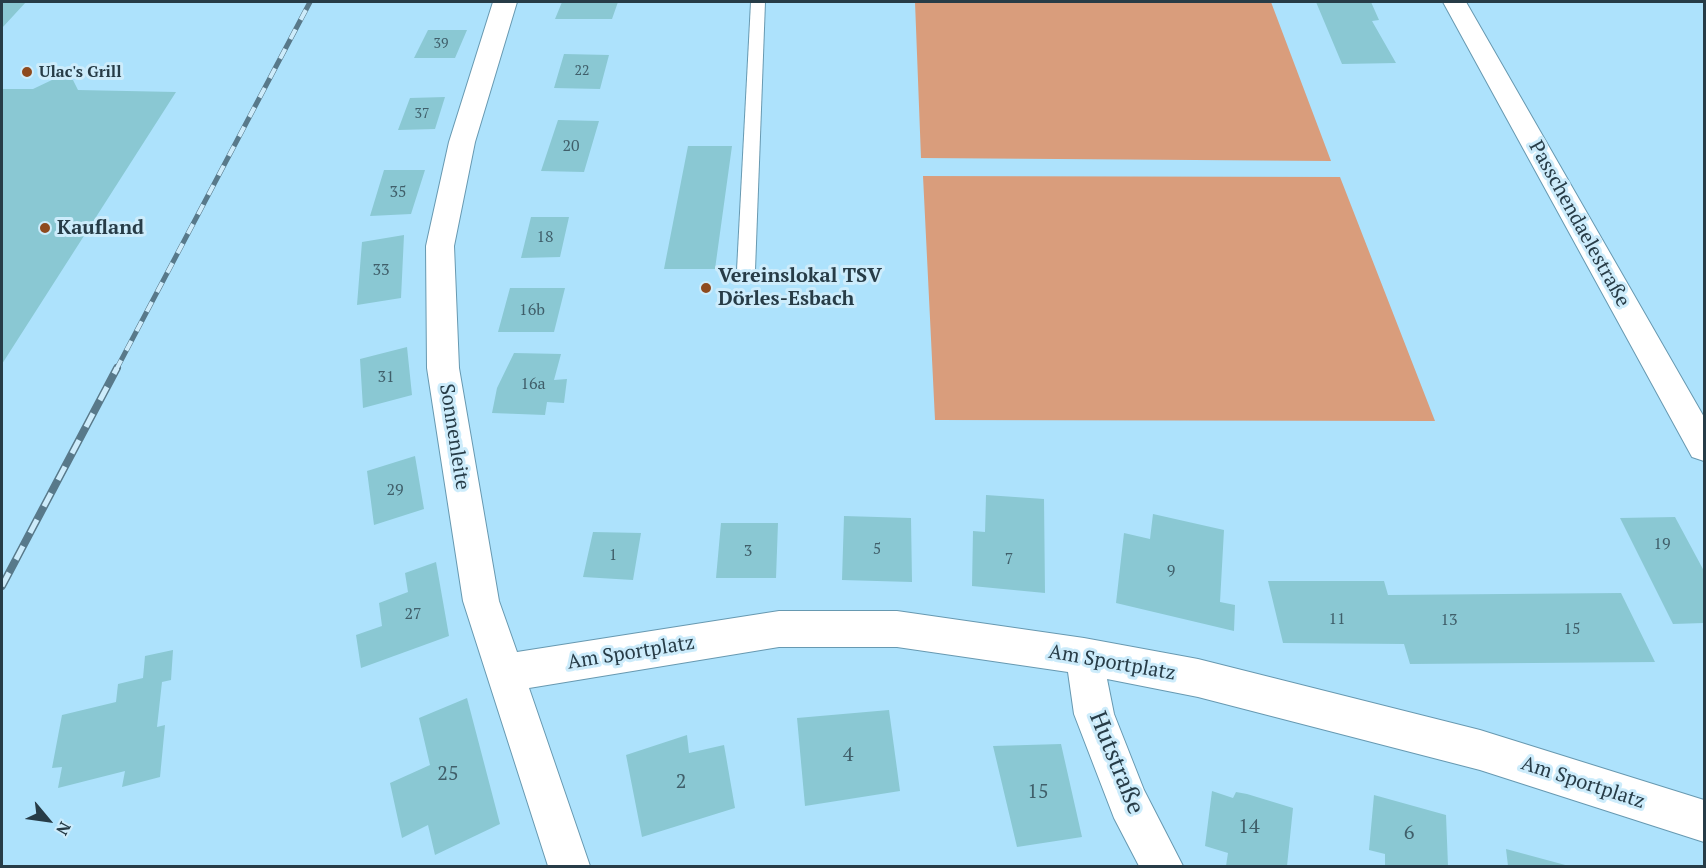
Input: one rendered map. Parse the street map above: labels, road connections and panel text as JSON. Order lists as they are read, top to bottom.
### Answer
{
  "streets": {
    "street": [
      "Passchendaelestraße",
      "Sonnenleite",
      "Am Sportplatz",
      "Hutstraße"
    ]
  },
  "crossings": [
    ["Sonnenleite", "Am Sportplatz"],
    ["Am Sportplatz", "Hutstraße"]
  ],
  "places": ["Ulac's Grill", "Kaufland", "Vereinslokal TSV Dörles-Esbach"],
  "house_numbers": [
    "39",
    "22",
    "37",
    "20",
    "35",
    "18",
    "33",
    "16b",
    "31",
    "16a",
    "29",
    "19",
    "5",
    "3",
    "1",
    "7",
    "9",
    "27",
    "11",
    "13",
    "15",
    "4",
    "25",
    "2",
    "15",
    "14",
    "6"
  ],
  "north": "bottom right"
}
